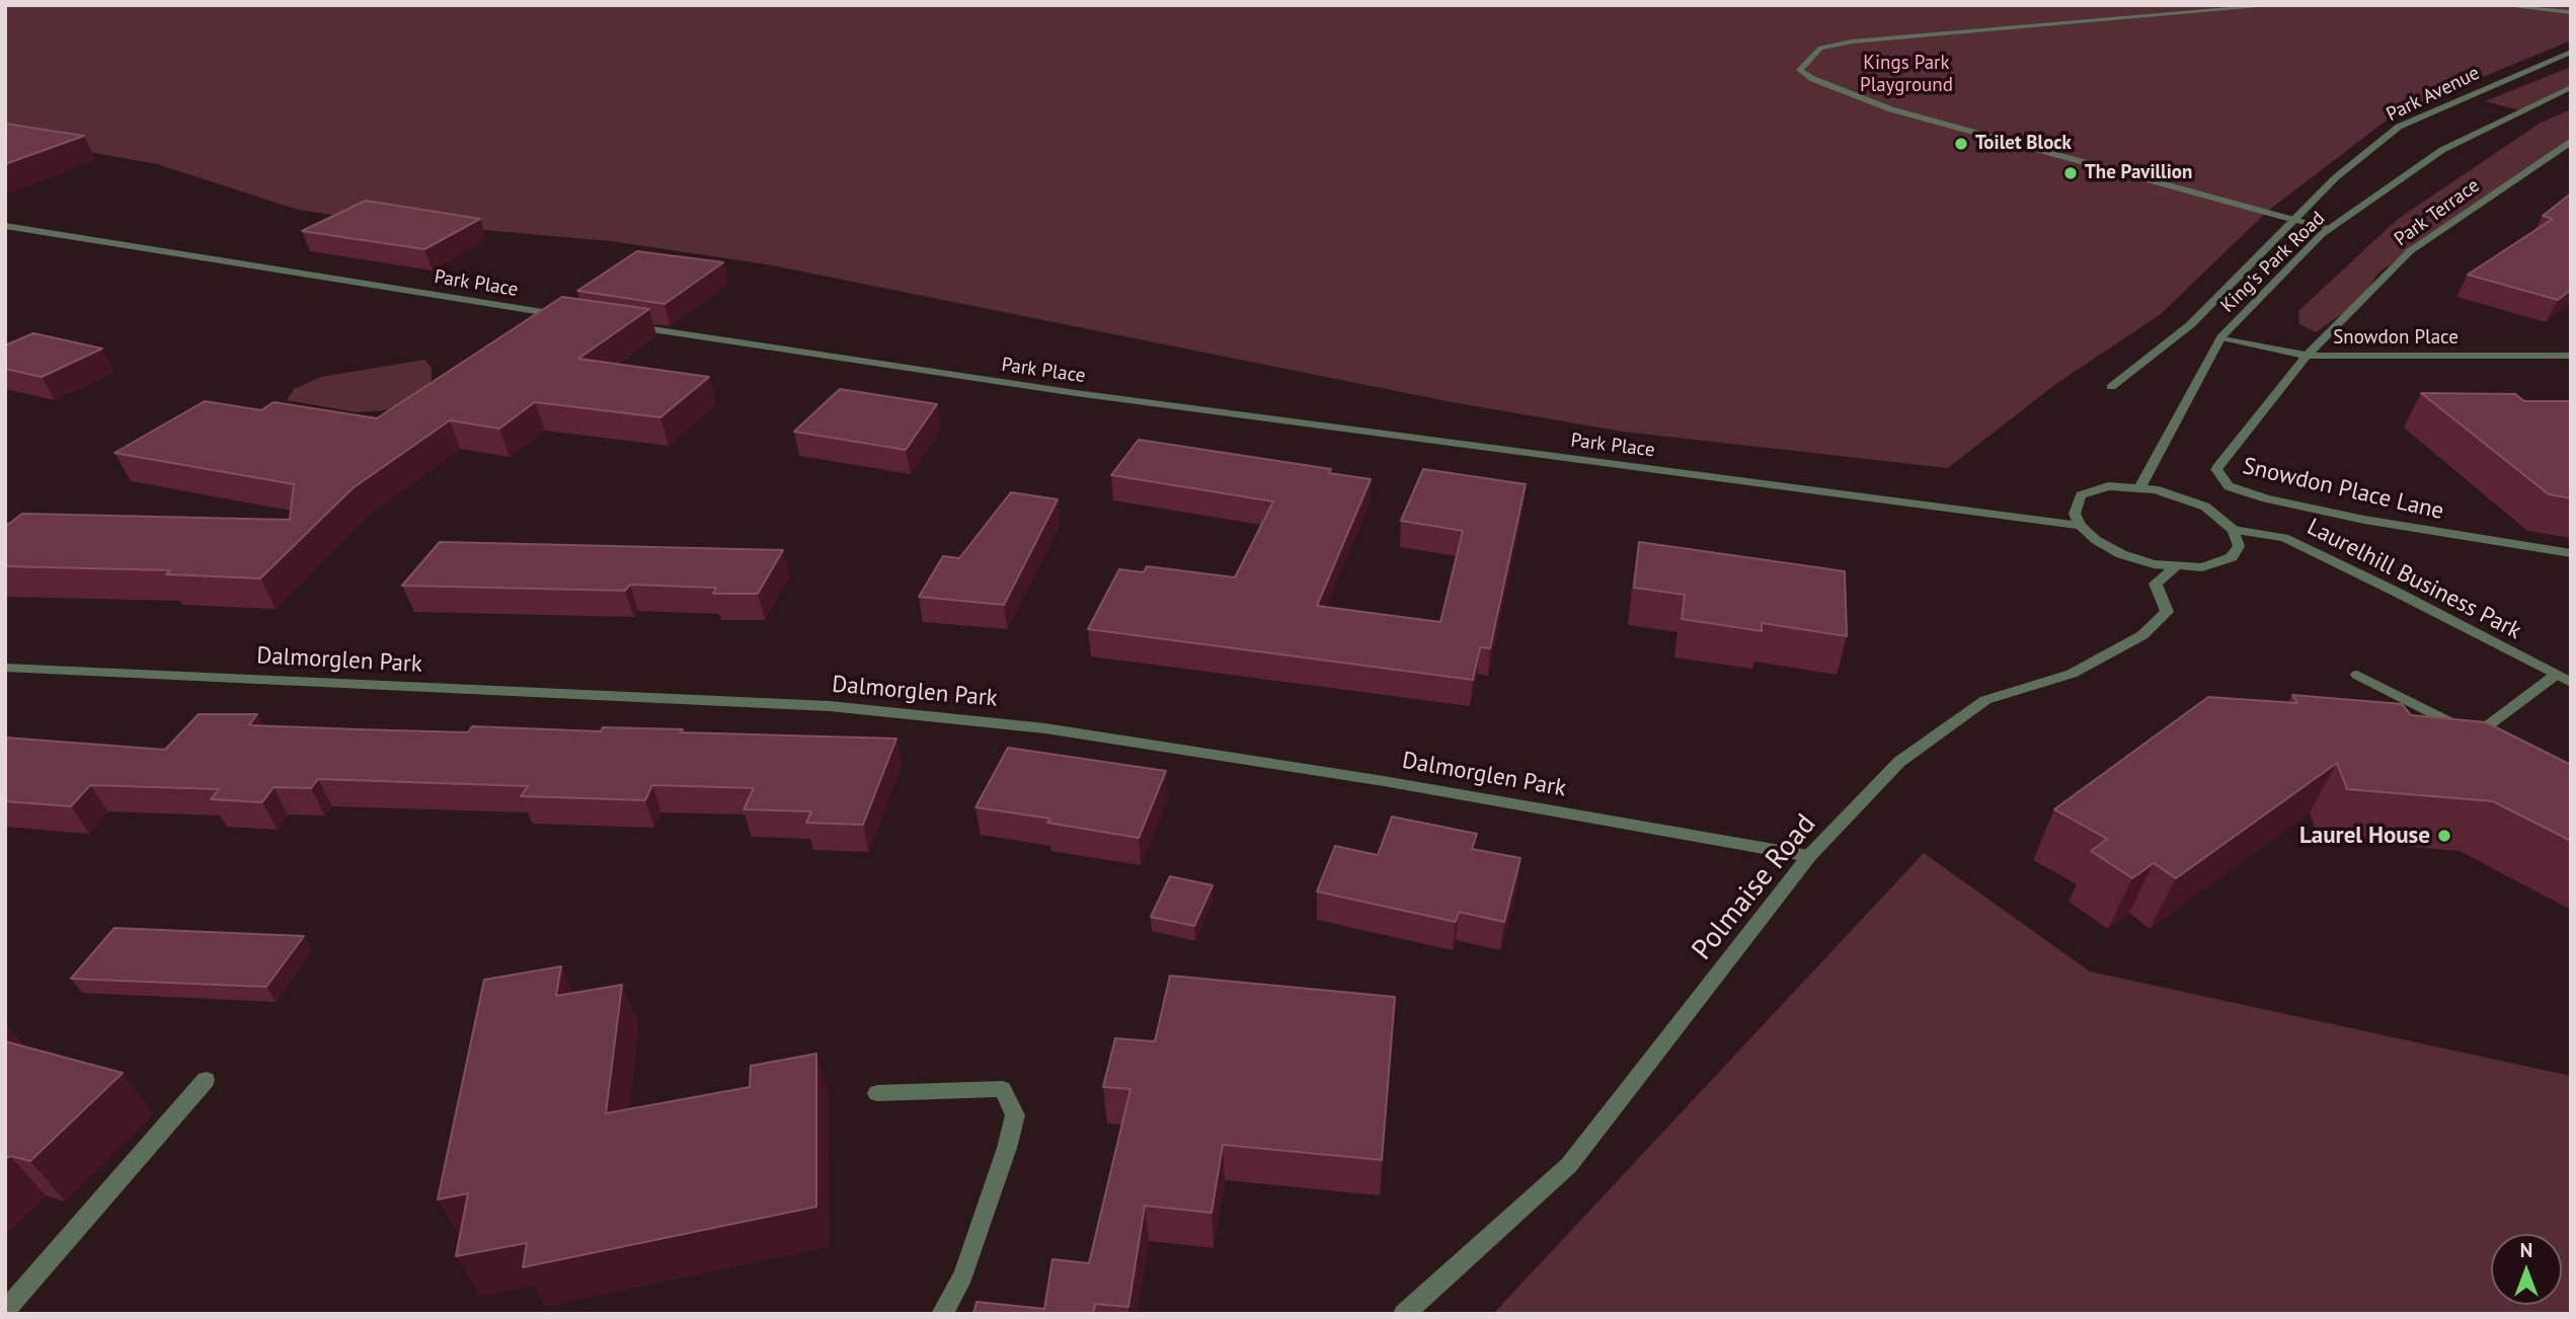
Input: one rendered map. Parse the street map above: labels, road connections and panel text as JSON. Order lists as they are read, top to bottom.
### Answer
{
  "streets": {
    "street": [
      "Park Avenue",
      "Park Terrace",
      "King's Park Road",
      "Park Place",
      "Snowdon Place",
      "Snowdon Place Lane",
      "Laurelhill Business Park",
      "Dalmorglen Park",
      "Polmaise Road"
    ]
  },
  "crossings": [
    ["Park Terrace", "Snowdon Place"],
    ["Park Terrace", "Snowdon Place Lane"],
    ["King's Park Road", "Snowdon Place"],
    ["Snowdon Place", "Snowdon Place Lane"],
    ["Dalmorglen Park", "Polmaise Road"]
  ],
  "parks": ["Kings Park Playground"],
  "places": ["Toilet Block", "The Pavillion", "Laurel House"],
  "north": "top"
}
